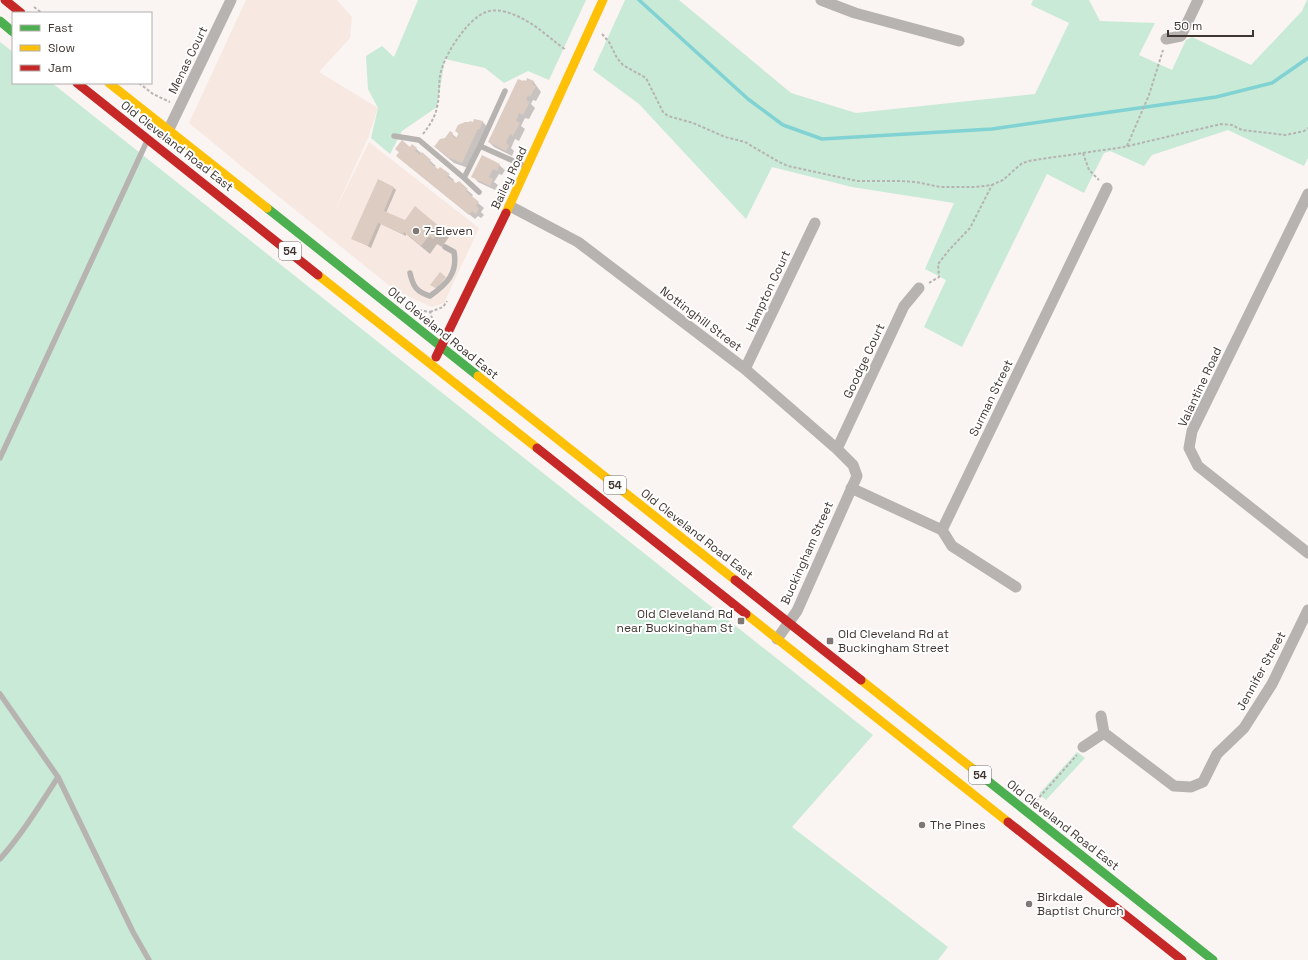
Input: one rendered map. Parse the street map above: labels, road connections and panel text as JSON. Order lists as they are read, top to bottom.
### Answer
{
  "streets": {
    "main road": ["Old Cleveland Road East", "Bailey Road", "54"],
    "street": [
      "Menas Court",
      "Hampton Court",
      "Nottinghill Street",
      "Goodge Court",
      "Valantine Road",
      "Surman Street",
      "Buckingham Street",
      "Jennifer Street"
    ]
  },
  "crossings": [
    ["Menas Court", "Old Cleveland Road East"],
    ["Old Cleveland Road East", "Bailey Road"],
    ["Old Cleveland Road East", "Buckingham Street"],
    ["Bailey Road", "Nottinghill Street"],
    ["Hampton Court", "Nottinghill Street"],
    ["Nottinghill Street", "Goodge Court"],
    ["Nottinghill Street", "Buckingham Street"]
  ],
  "places": {
    "other": ["7-Eleven", "The Pines", "Birkdale Baptist Church"],
    "transit": ["Old Cleveland Rd near Buckingham St", "Old Cleveland Rd at Buckingham Street"]
  },
  "legend": ["Fast", "Slow", "Jam"],
  "scale_bar": "50 m"
}
